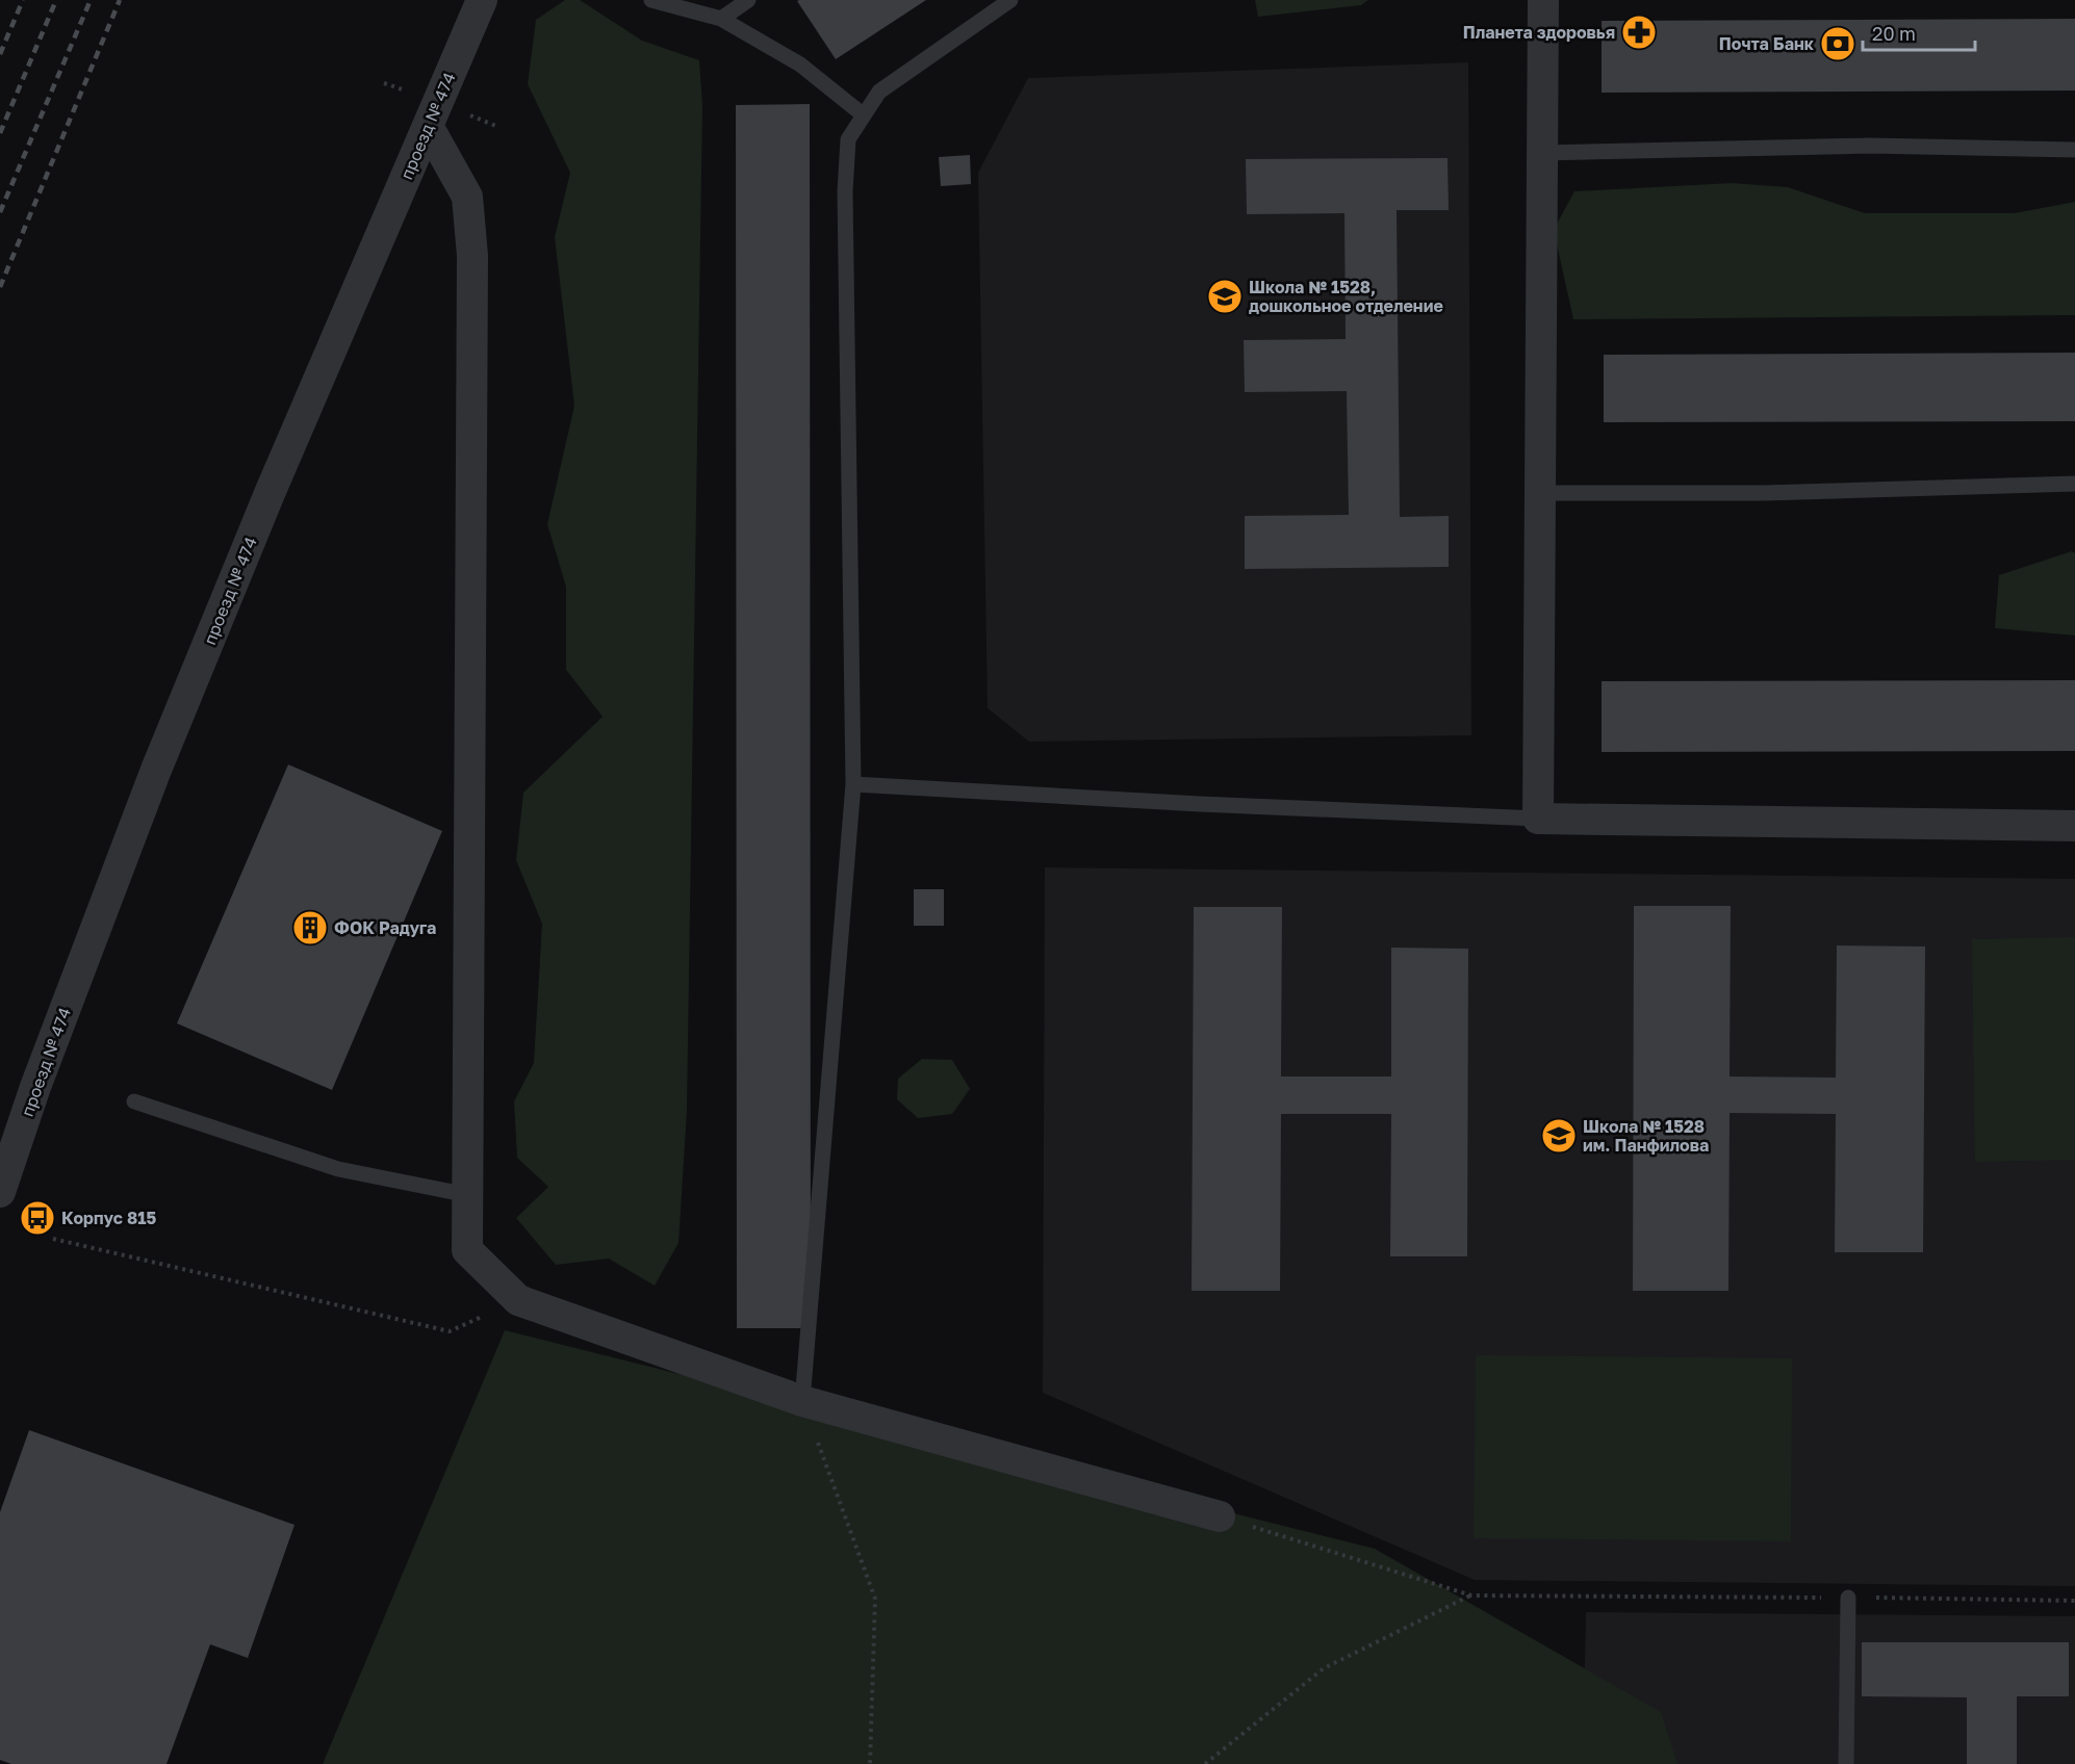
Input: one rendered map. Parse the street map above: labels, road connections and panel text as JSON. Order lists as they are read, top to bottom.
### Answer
{
  "streets": {
    "street": ["проезд № 474"]
  },
  "places": {
    "pharmacy": ["Планета здоровья"],
    "bank": ["Почта Банк"],
    "school or university": ["Школа № 1528, дошкольное отделение", "Школа № 1528 им. Панфилова"],
    "building": ["ФОК Радуга"],
    "bus stop": ["Корпус 815"]
  },
  "scale_bar": "20 m"
}
